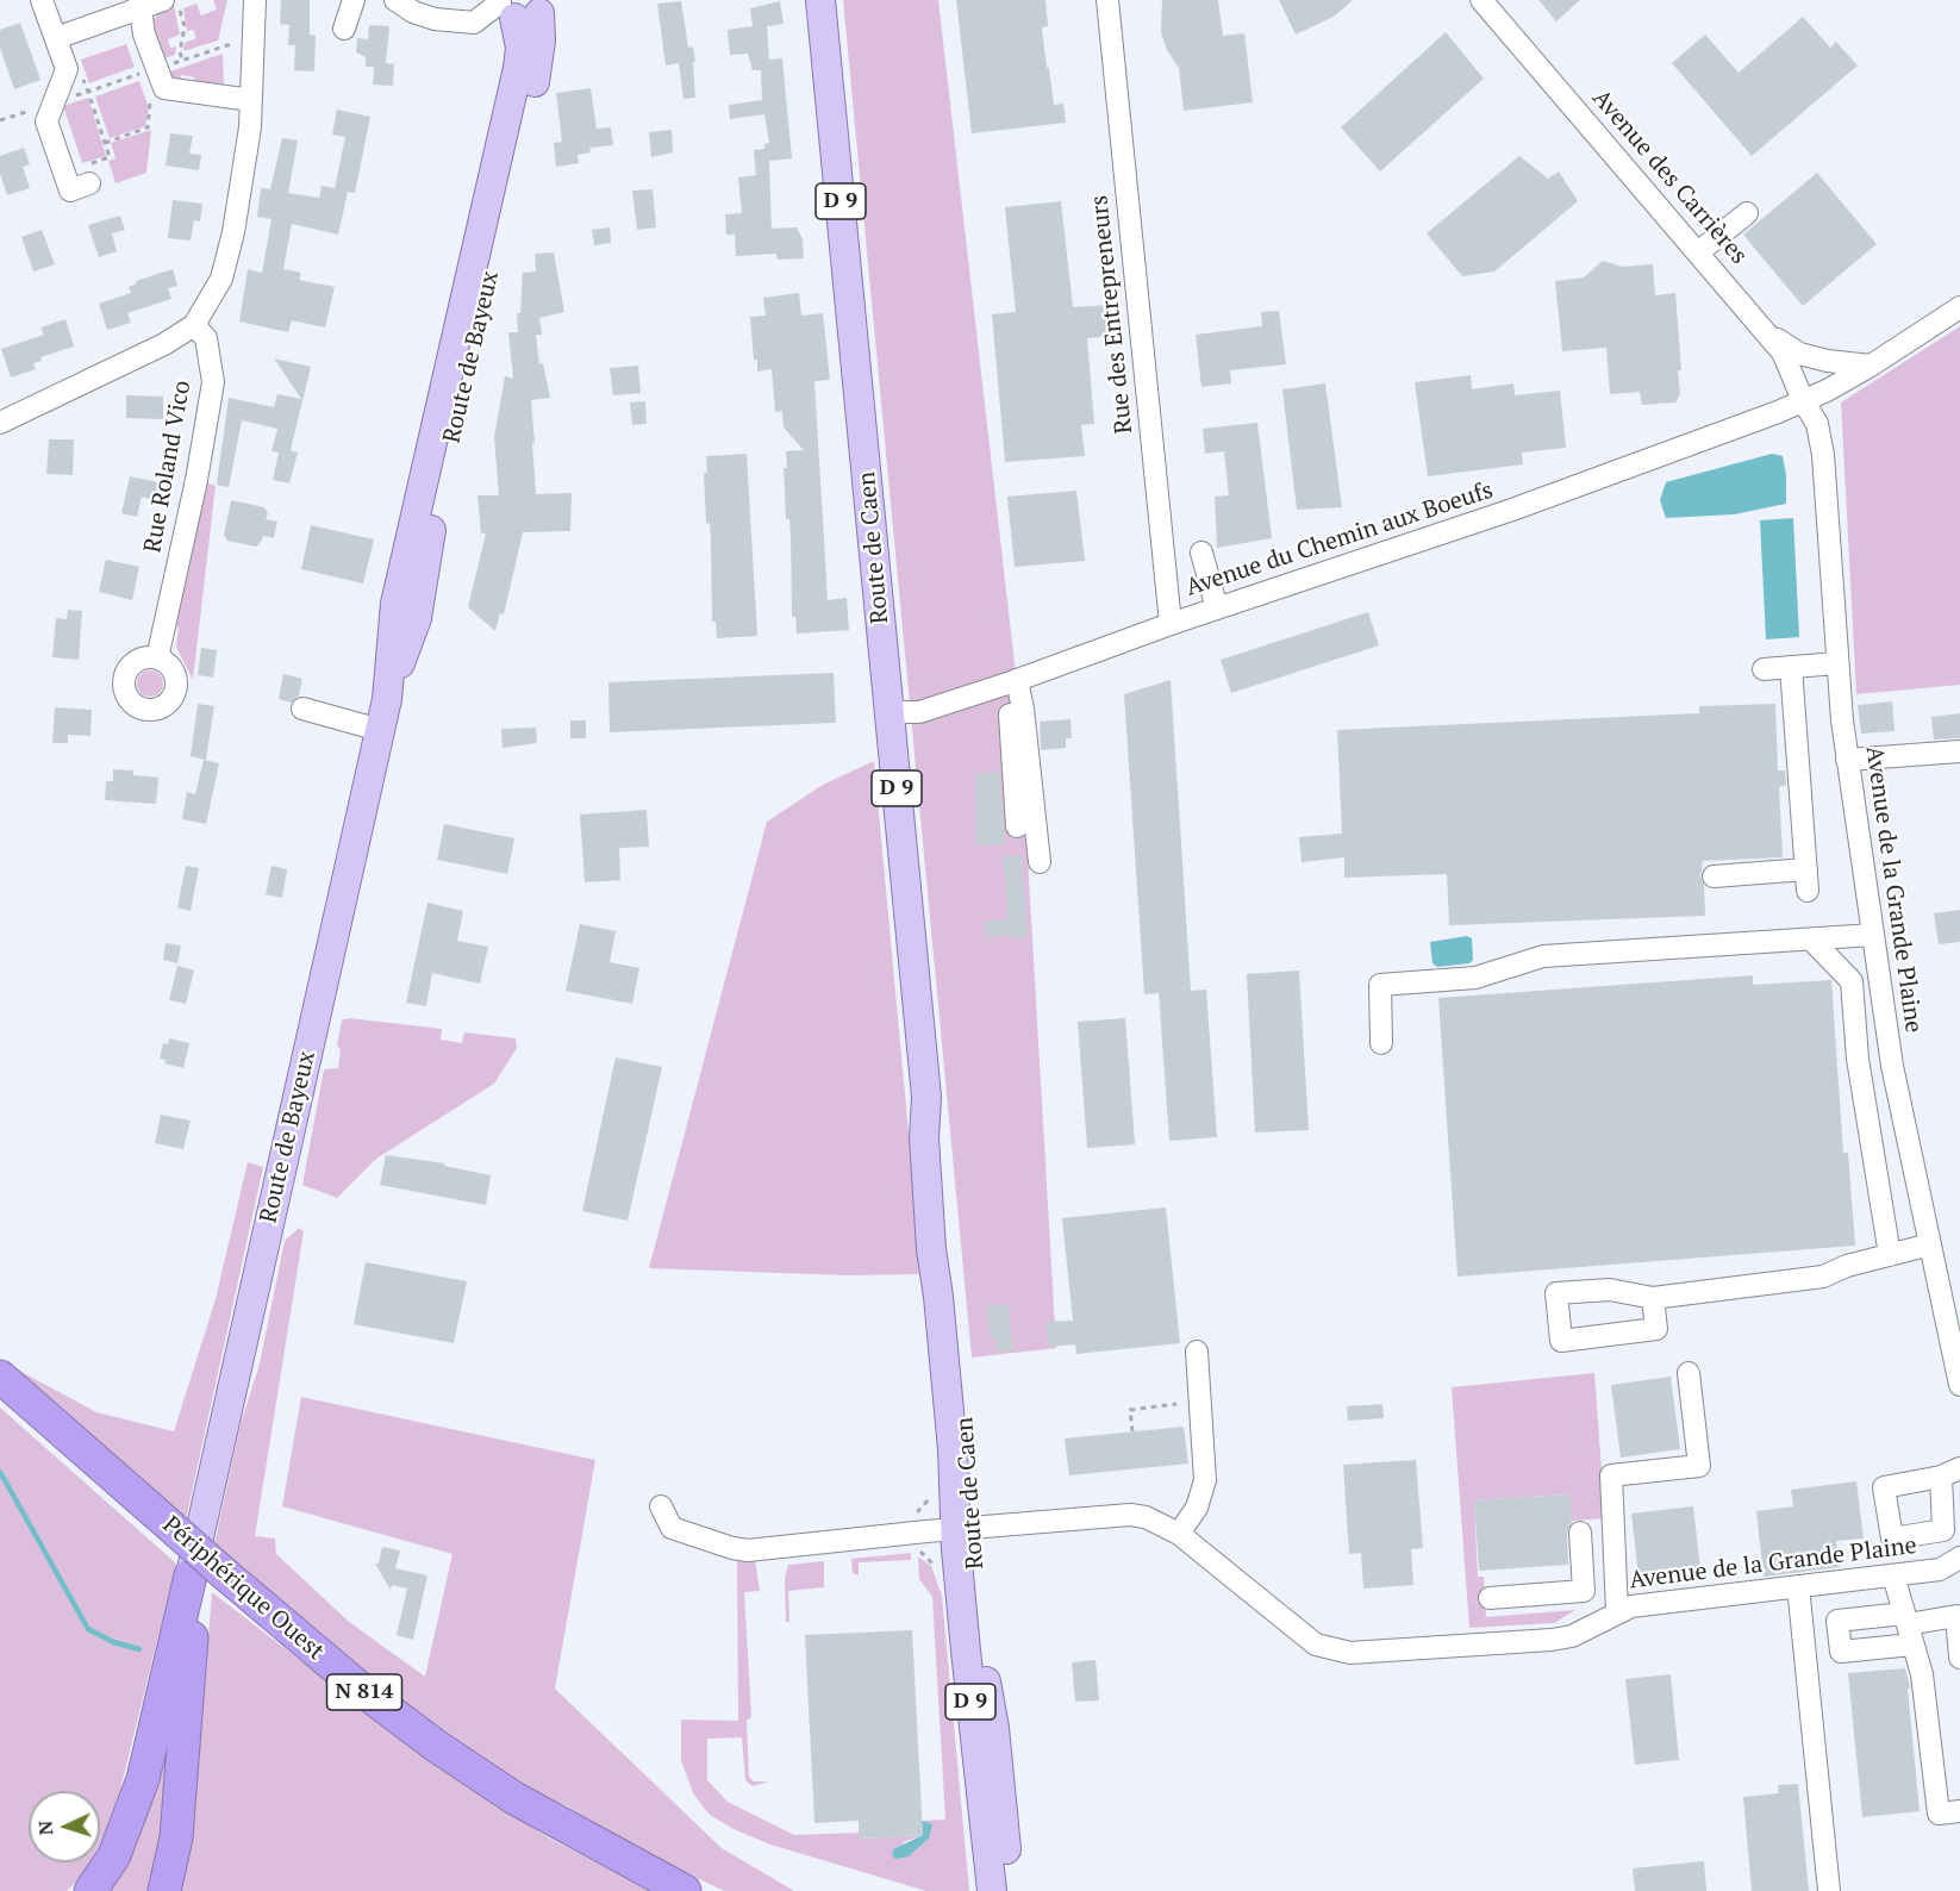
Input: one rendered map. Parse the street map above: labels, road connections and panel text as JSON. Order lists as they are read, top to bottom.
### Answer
{
  "streets": {
    "highway": ["Périphérique Ouest", "N 814"],
    "main road": ["D 9", "Route de Bayeux", "Route de Caen"],
    "street": [
      "Avenue des Carrières",
      "Rue des Entrepreneurs",
      "Rue Roland Vico",
      "Avenue du Chemin aux Boeufs",
      "Avenue de la Grande Plaine"
    ]
  },
  "crossings": [
    ["Avenue des Carrières", "Avenue du Chemin aux Boeufs"],
    ["Avenue des Carrières", "Avenue de la Grande Plaine"],
    ["Rue des Entrepreneurs", "Avenue du Chemin aux Boeufs"],
    ["Avenue du Chemin aux Boeufs", "Route de Caen"],
    ["Avenue du Chemin aux Boeufs", "Avenue de la Grande Plaine"],
    ["Route de Caen", "Avenue de la Grande Plaine"]
  ],
  "north": "left"
}
